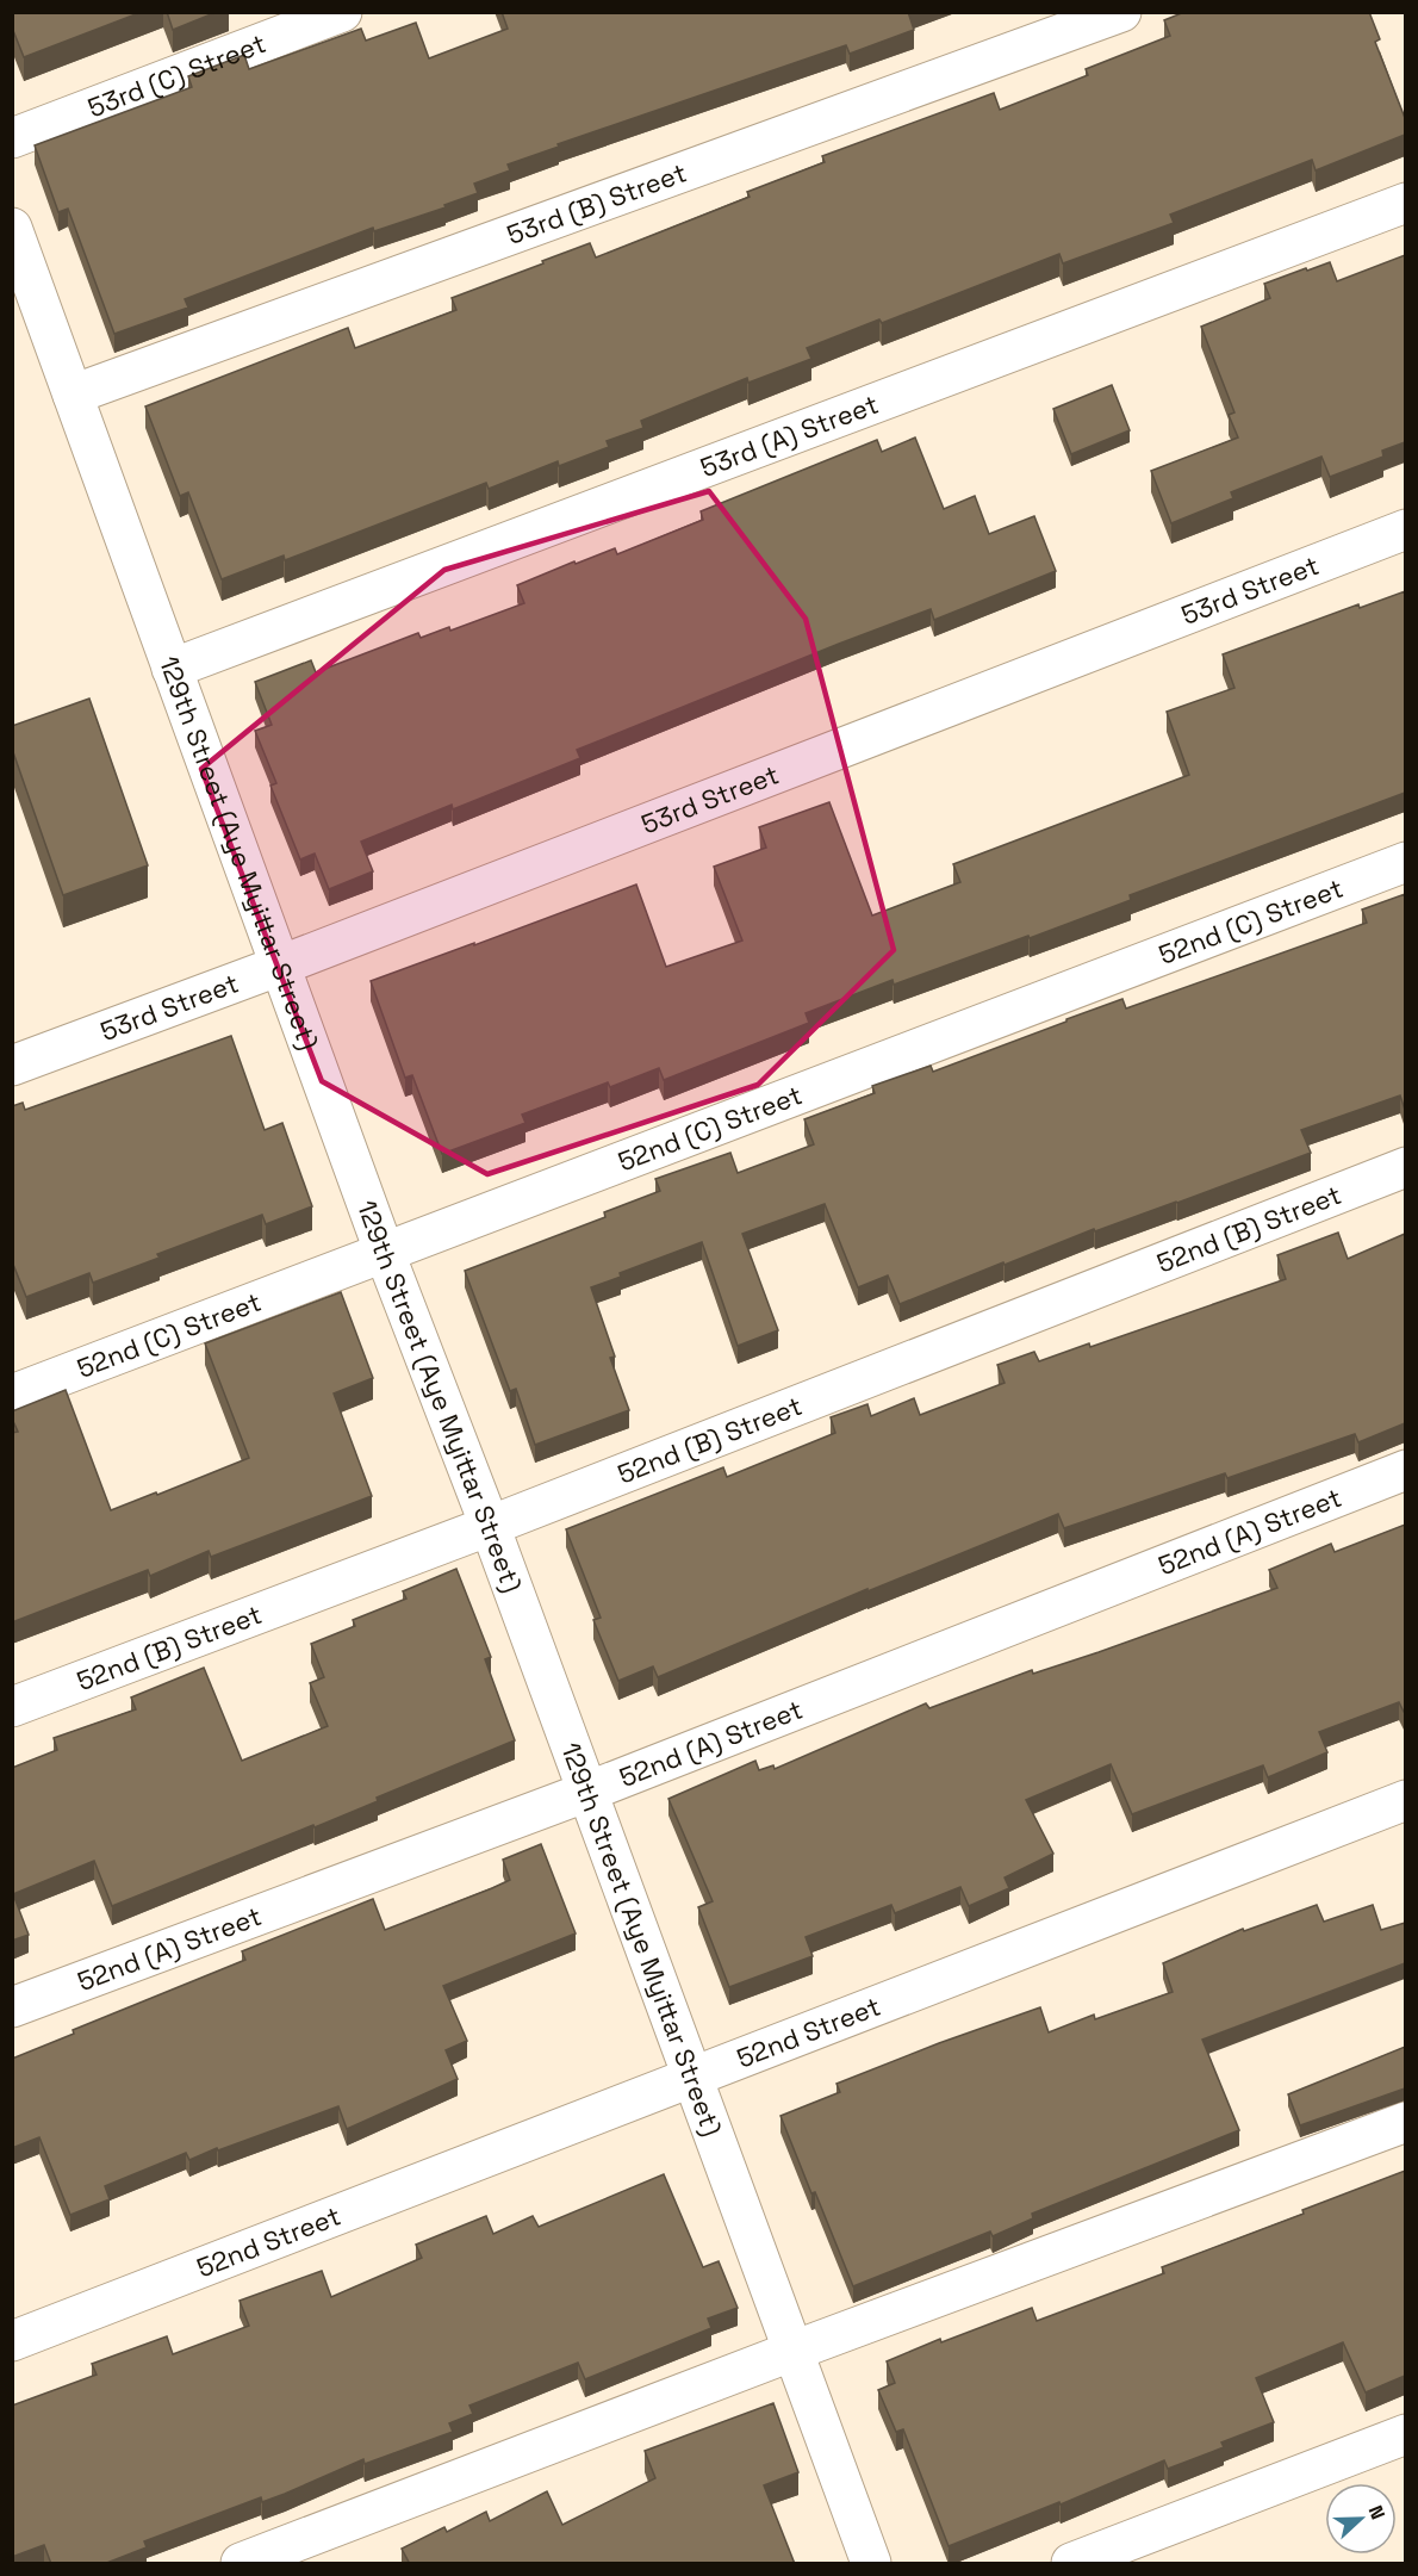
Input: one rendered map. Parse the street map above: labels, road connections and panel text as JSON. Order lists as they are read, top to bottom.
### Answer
{
  "streets": {
    "street": [
      "53rd (C) Street",
      "53rd (B) Street",
      "53rd (A) Street",
      "53rd Street",
      "129th Street (Aye Myittar Street)",
      "52nd (C) Street",
      "52nd (B) Street",
      "52nd (A) Street",
      "52nd Street"
    ]
  },
  "crossings": [
    ["53rd (B) Street", "129th Street (Aye Myittar Street)"],
    ["53rd (A) Street", "129th Street (Aye Myittar Street)"],
    ["53rd Street", "129th Street (Aye Myittar Street)"],
    ["129th Street (Aye Myittar Street)", "52nd (C) Street"],
    ["129th Street (Aye Myittar Street)", "52nd (B) Street"],
    ["129th Street (Aye Myittar Street)", "52nd (A) Street"],
    ["129th Street (Aye Myittar Street)", "52nd Street"]
  ],
  "north": "right"
}
